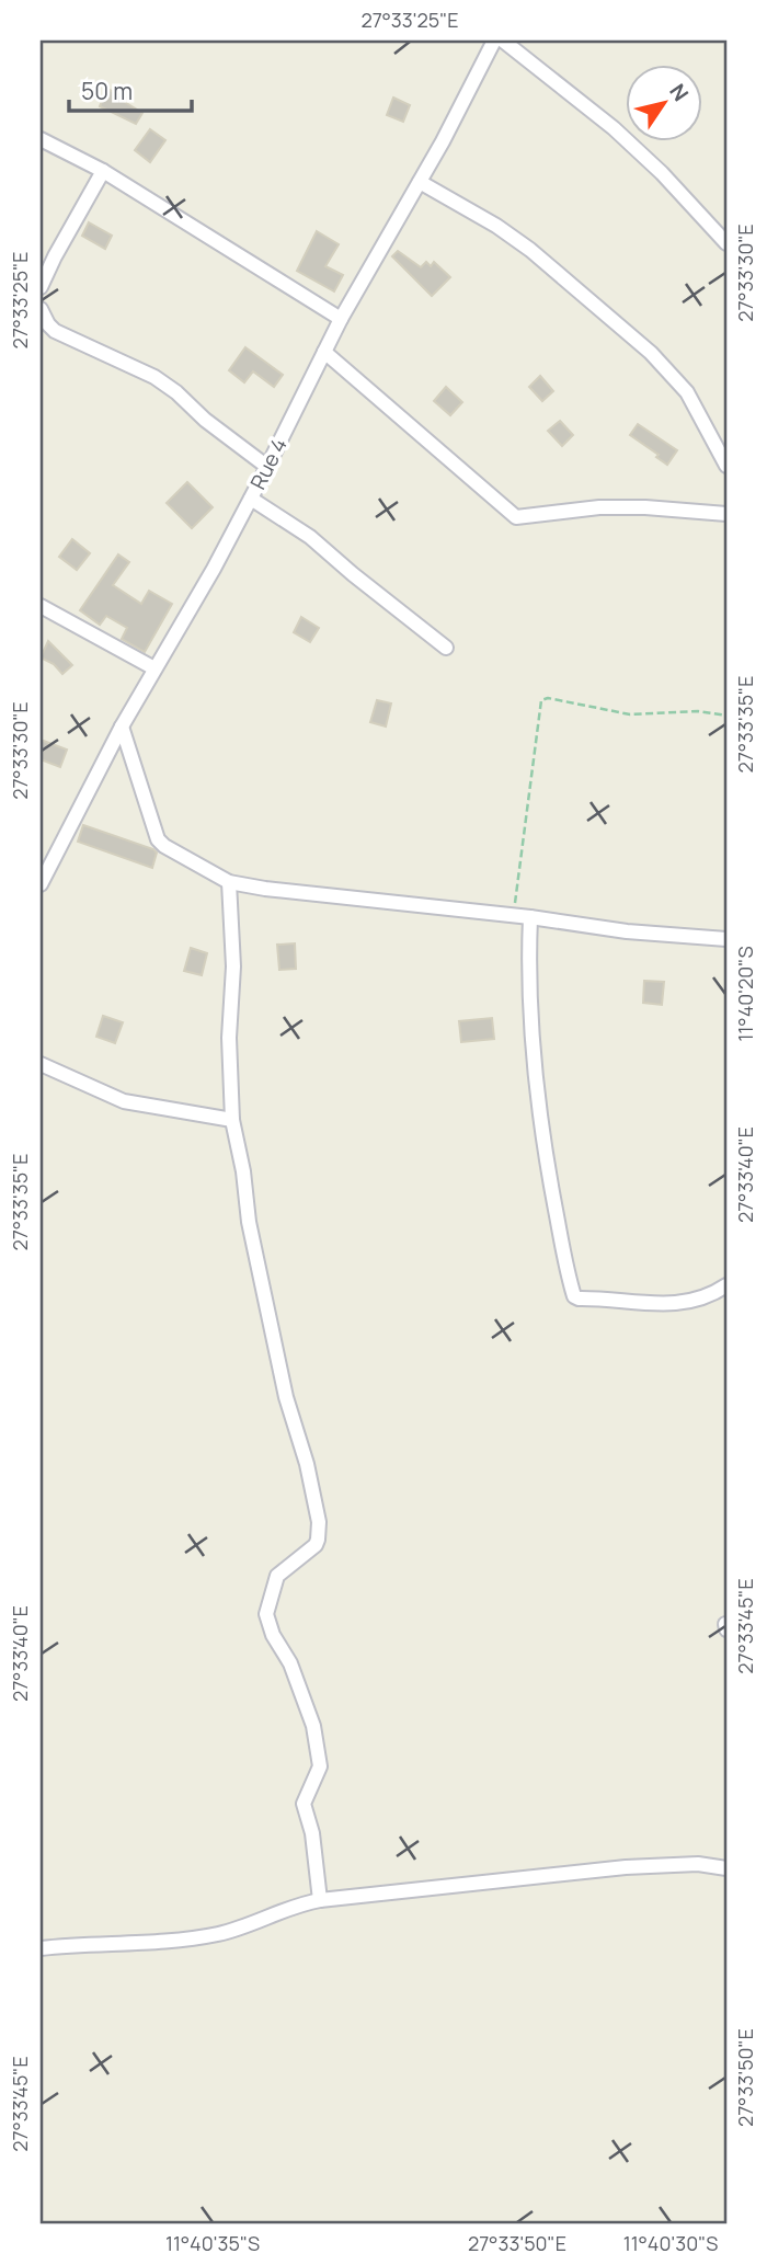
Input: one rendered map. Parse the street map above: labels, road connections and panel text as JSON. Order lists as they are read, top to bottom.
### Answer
{
  "streets": {
    "street": ["Rue 4"]
  },
  "scale_bar": "50 m",
  "north": "top right",
  "coordinates": [
    "27°33'25\"E",
    "27°33'30\"E",
    "27°33'35\"E",
    "11°40'20\"S",
    "27°33'40\"E",
    "27°33'45\"E",
    "27°33'50\"E",
    "11°40'35\"S",
    "11°40'30\"S"
  ]
}
